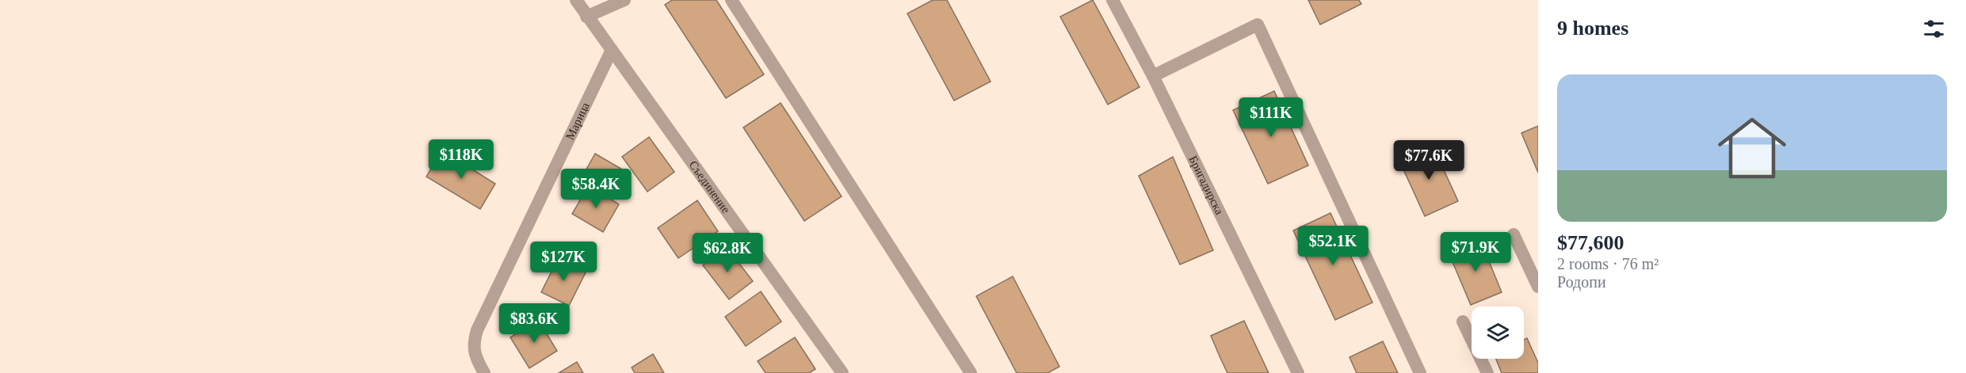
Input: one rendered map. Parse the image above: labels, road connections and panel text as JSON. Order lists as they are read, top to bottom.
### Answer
{
  "streets": {
    "street": ["Марица", "Бригадирска", "Съединение"]
  },
  "crossings": [
    ["Марица", "Съединение"]
  ],
  "page": {
    "heading": "9 homes",
    "list": [
      {
        "name": "$77,600",
        "note": "2 rooms · 76 m² · Родопи"
      }
    ],
    "price": [
      "$111K",
      "$118K",
      "$77.6K",
      "$58.4K",
      "$52.1K",
      "$71.9K",
      "$62.8K",
      "$127K",
      "$83.6K"
    ]
  }
}
